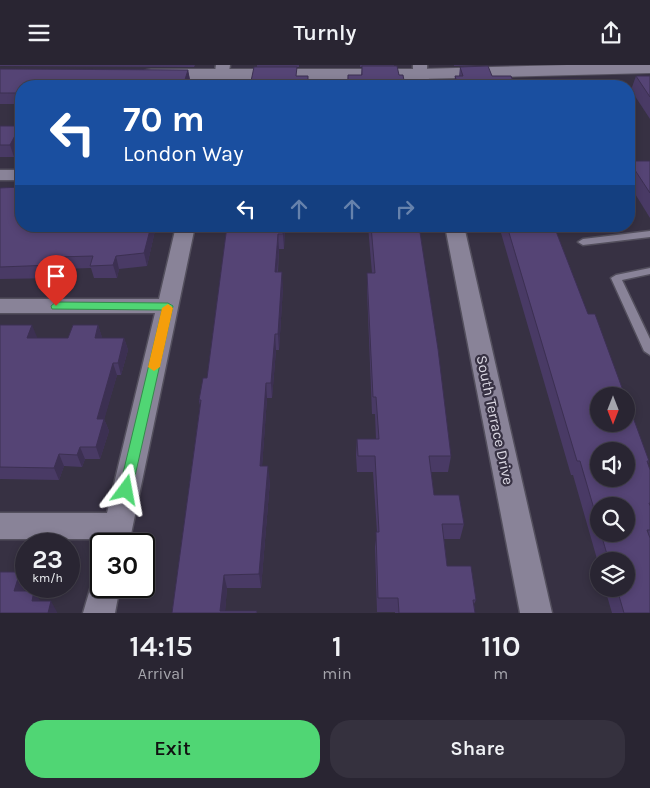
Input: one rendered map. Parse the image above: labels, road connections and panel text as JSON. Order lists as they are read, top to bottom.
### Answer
{
  "streets": {
    "street": ["South Terrace Drive"]
  },
  "north": "bottom",
  "page": {
    "header": "Turnly",
    "turn": ["70 m", "London Way"],
    "speed": "23 km/h",
    "limit": "30",
    "eta": [
      "14:15",
      "Arrival",
      "1",
      "min",
      "110",
      "m"
    ],
    "buttons": ["Exit", "Share"]
  }
}
